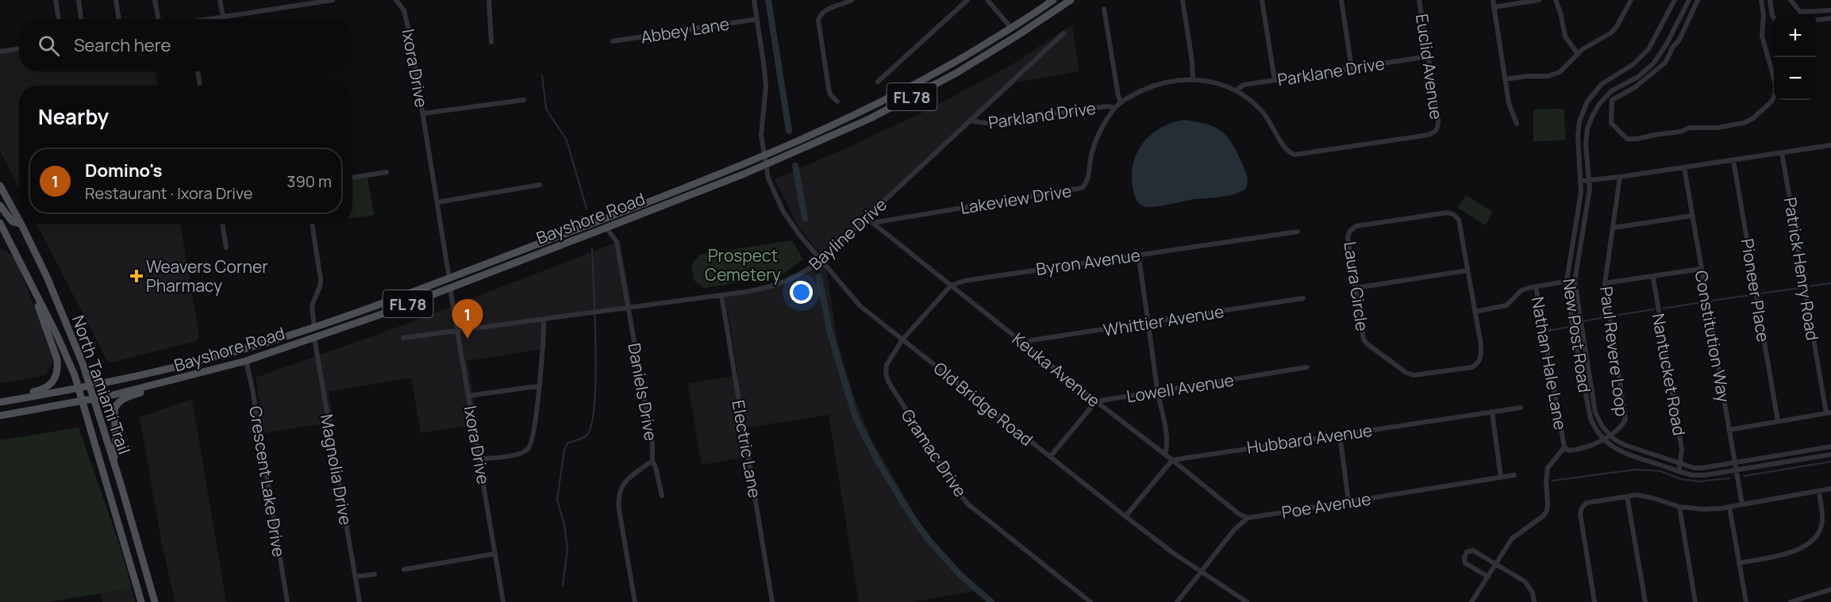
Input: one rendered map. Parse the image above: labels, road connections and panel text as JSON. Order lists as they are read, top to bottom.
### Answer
{
  "streets": {
    "main road": ["FL 78", "Bayshore Road", "North Tamiami Trail"],
    "street": [
      "Abbey Lane",
      "Euclid Avenue",
      "Ixora Drive",
      "Parklane Drive",
      "Parkland Drive",
      "Lakeview Drive",
      "Bayline Drive",
      "Byron Avenue",
      "Patrick Henry Road",
      "Laura Circle",
      "Pioneer Place",
      "Whittier Avenue",
      "New Post Road",
      "Constitution Way",
      "Paul Revere Loop",
      "Nathan Hale Lane",
      "Keuka Avenue",
      "Nantucket Road",
      "Lowell Avenue",
      "Daniels Drive",
      "Old Bridge Road",
      "Hubbard Avenue",
      "Electric Lane",
      "Gramac Drive",
      "Magnolia Drive",
      "Crescent Lake Drive",
      "Poe Avenue"
    ]
  },
  "crossings": [
    ["Abbey Lane", "Old Bridge Road"],
    ["Euclid Avenue", "Parklane Drive"],
    ["Euclid Avenue", "Lakeview Drive"],
    ["Ixora Drive", "Bayshore Road"],
    ["Ixora Drive", "Bayline Drive"],
    ["Parklane Drive", "Lakeview Drive"],
    ["FL 78", "Bayshore Road"],
    ["FL 78", "North Tamiami Trail"],
    ["Parkland Drive", "Lakeview Drive"],
    ["Parkland Drive", "Bayline Drive"],
    ["Lakeview Drive", "Keuka Avenue"],
    ["Bayshore Road", "North Tamiami Trail"],
    ["Bayshore Road", "Daniels Drive"],
    ["Bayshore Road", "Old Bridge Road"],
    ["Bayshore Road", "Magnolia Drive"],
    ["Bayshore Road", "Crescent Lake Drive"],
    ["Bayline Drive", "Keuka Avenue"],
    ["Bayline Drive", "Daniels Drive"],
    ["Bayline Drive", "Old Bridge Road"],
    ["Bayline Drive", "Electric Lane"],
    ["Byron Avenue", "Keuka Avenue"],
    ["Whittier Avenue", "Keuka Avenue"],
    ["New Post Road", "Constitution Way"],
    ["New Post Road", "Paul Revere Loop"],
    ["New Post Road", "Nathan Hale Lane"],
    ["New Post Road", "Nantucket Road"],
    ["Paul Revere Loop", "Nathan Hale Lane"],
    ["Keuka Avenue", "Lowell Avenue"],
    ["Keuka Avenue", "Hubbard Avenue"],
    ["Keuka Avenue", "Poe Avenue"],
    ["Old Bridge Road", "Gramac Drive"]
  ],
  "parks": ["Prospect Cemetery"],
  "places": {
    "health": ["Weavers Corner Pharmacy"]
  },
  "page": {
    "map_buttons": ["+", "−"],
    "search": "Search here",
    "heading": "Nearby",
    "list": [
      {
        "mark": "1",
        "name": "Domino's",
        "note": "Restaurant · Ixora Drive",
        "value": "390 m"
      }
    ],
    "pins": "1"
  }
}
